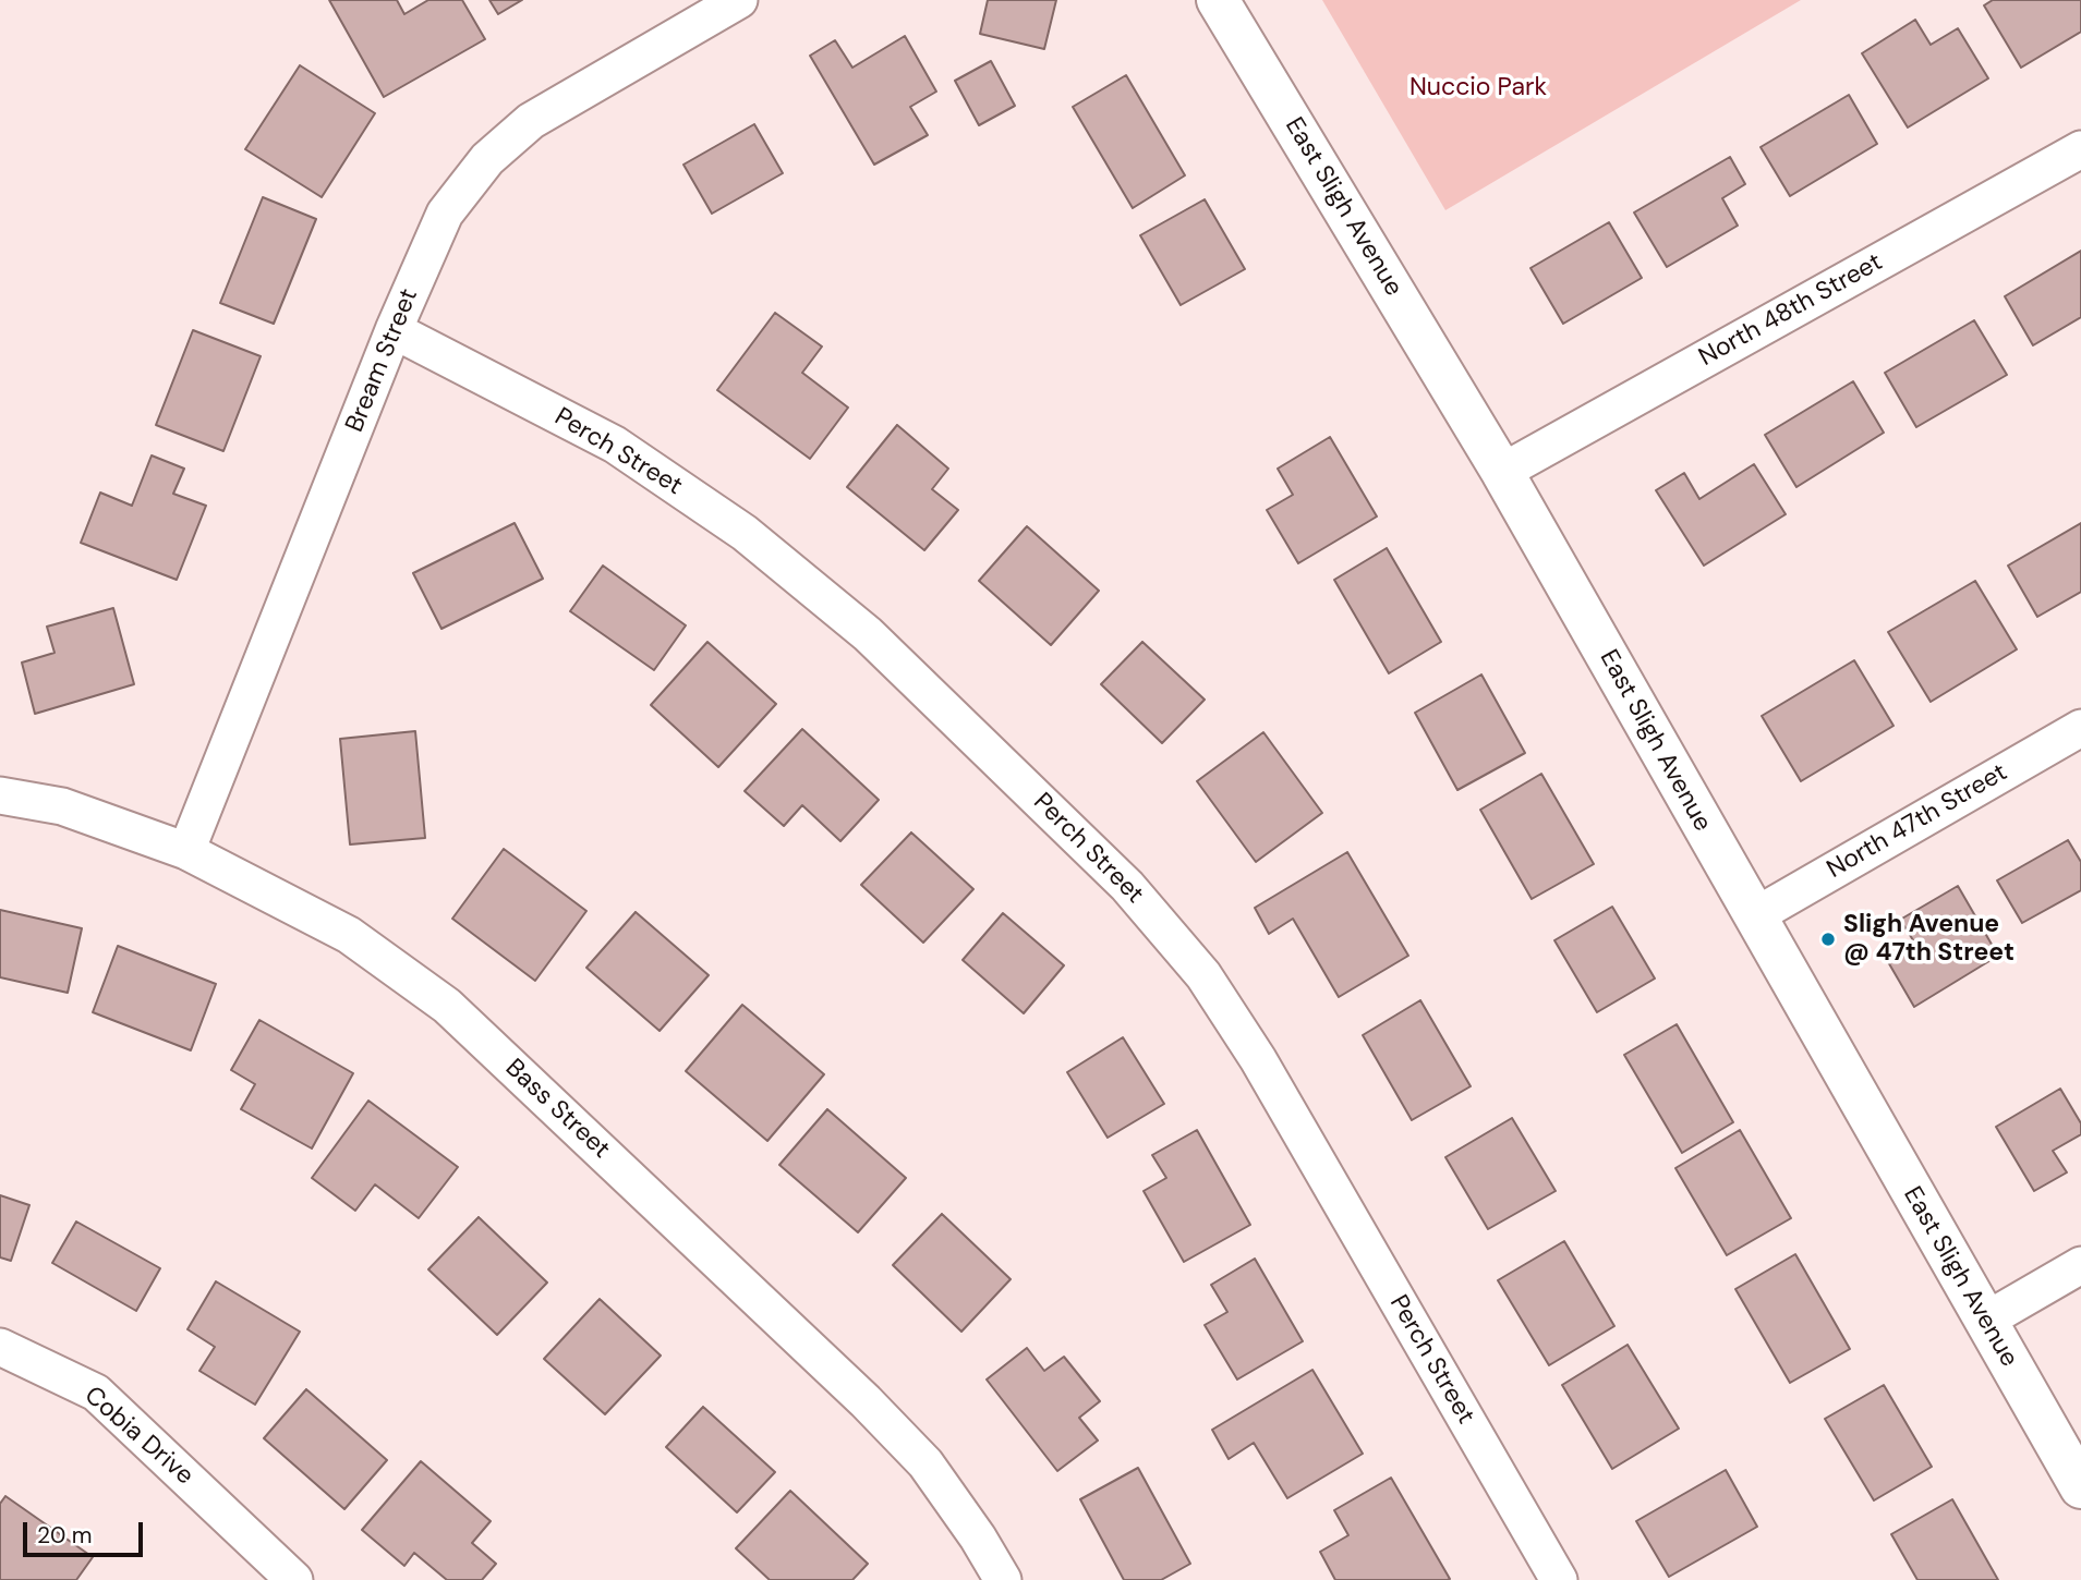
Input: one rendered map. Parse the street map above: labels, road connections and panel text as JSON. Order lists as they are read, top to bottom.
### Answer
{
  "streets": {
    "street": [
      "East Sligh Avenue",
      "North 48th Street",
      "Bream Street",
      "Perch Street",
      "North 47th Street",
      "Bass Street",
      "Cobia Drive"
    ]
  },
  "crossings": [
    ["East Sligh Avenue", "North 48th Street"],
    ["East Sligh Avenue", "North 47th Street"],
    ["Bream Street", "Perch Street"],
    ["Bream Street", "Bass Street"]
  ],
  "parks": ["Nuccio Park"],
  "places": ["Sligh Avenue @ 47th Street"],
  "scale_bar": "20 m"
}
